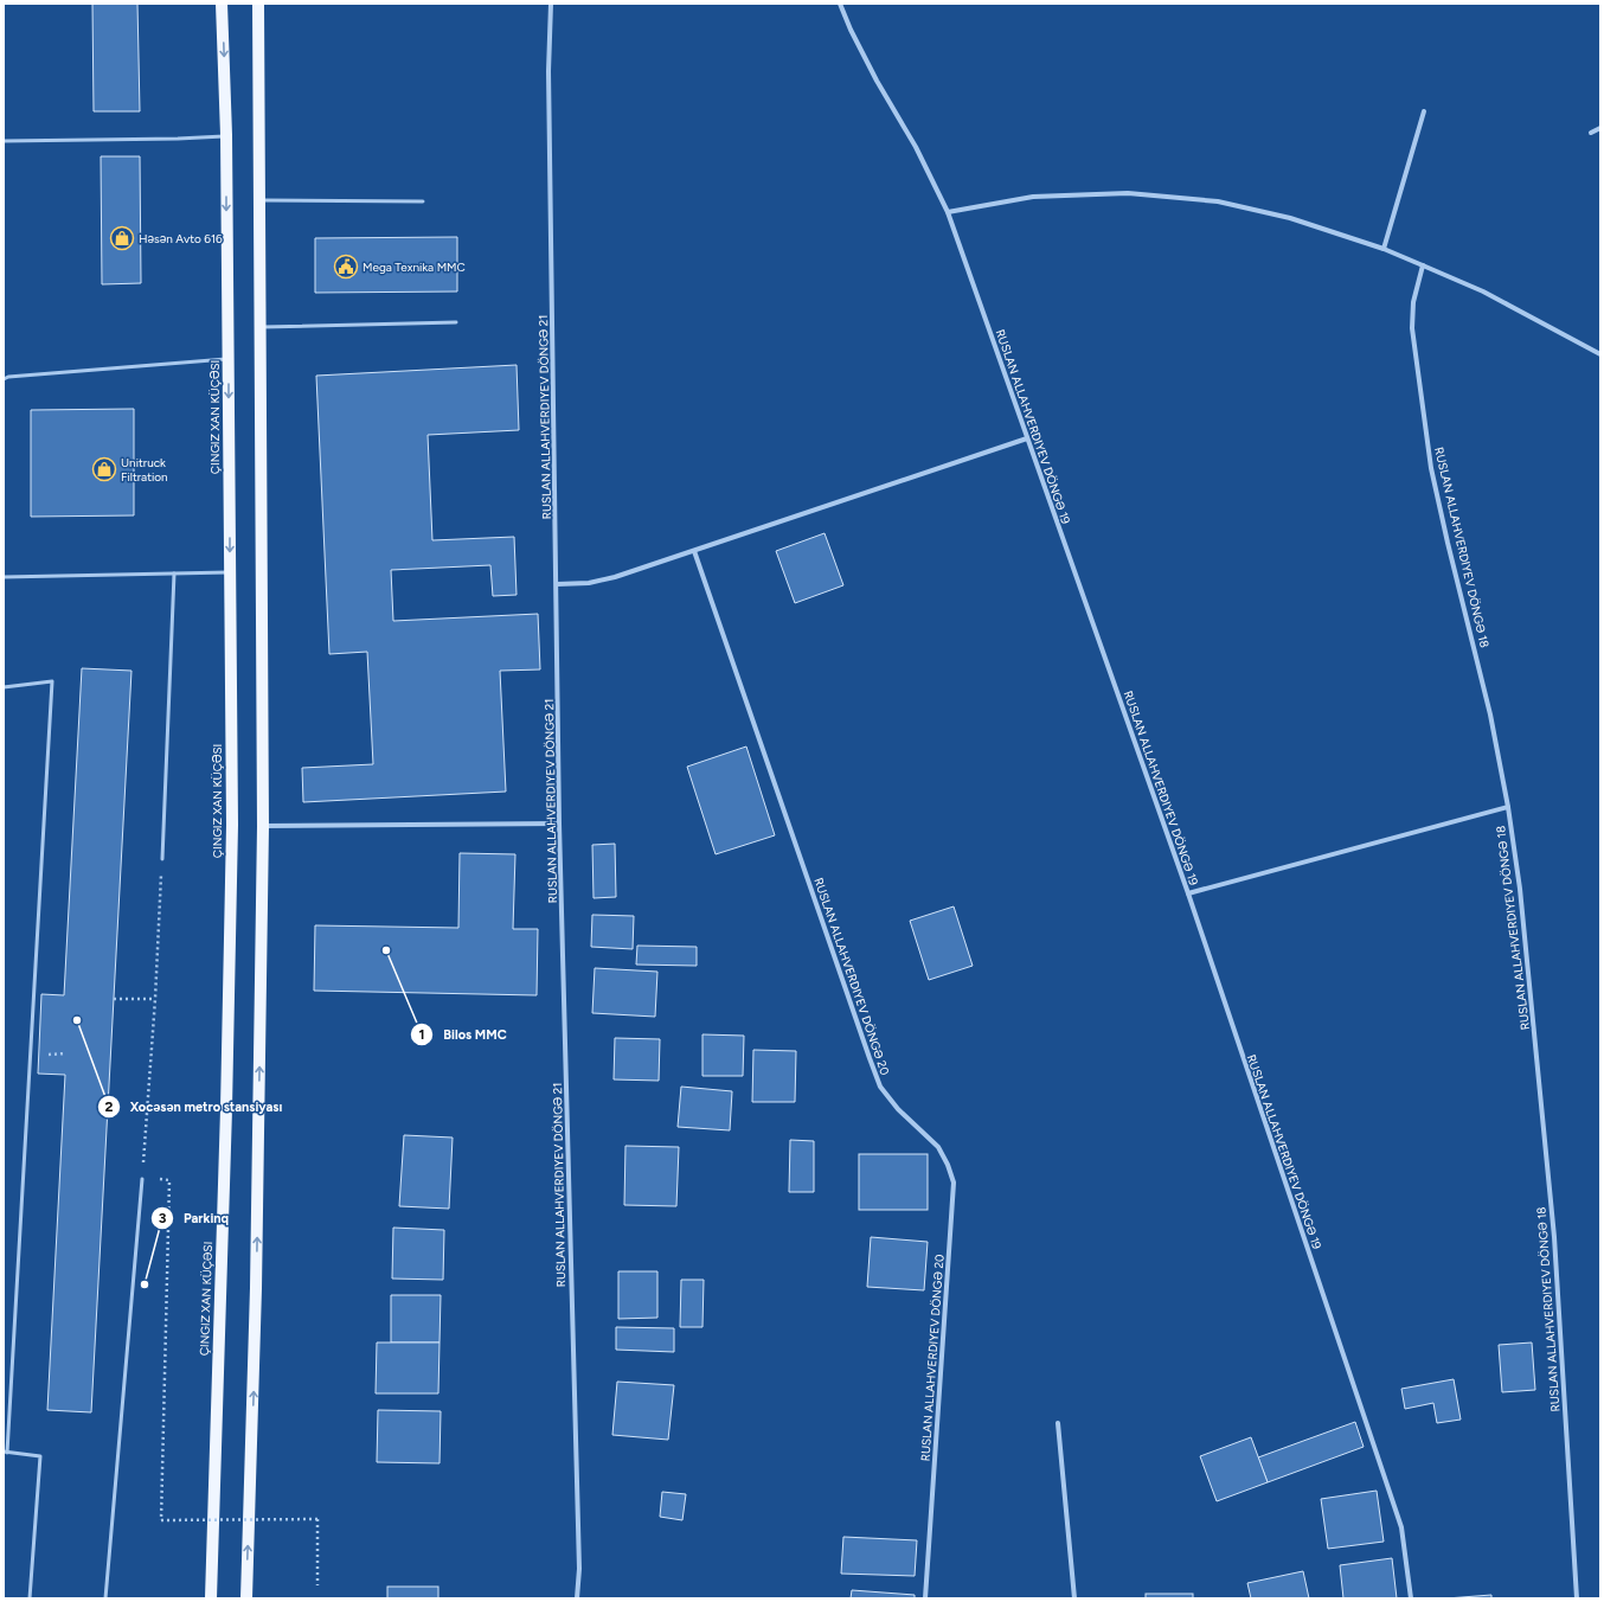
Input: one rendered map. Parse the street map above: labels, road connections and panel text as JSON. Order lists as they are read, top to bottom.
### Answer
{
  "streets": {
    "main road": ["ÇINGIZ XAN KÜÇƏSI"],
    "street": [
      "RUSLAN ALLAHVERDIYEV DÖNGƏ 21",
      "RUSLAN ALLAHVERDIYEV DÖNGƏ 19",
      "RUSLAN ALLAHVERDIYEV DÖNGƏ 18",
      "RUSLAN ALLAHVERDIYEV DÖNGƏ 20"
    ]
  },
  "places": {
    "shop": ["Həsən Avto 616", "Unitruck Filtration"],
    "public building": ["Mega Texnika MMC"],
    "other": ["Bilos MMC", "Xocəsən metro stansiyası", "Parkinq"]
  }
}
